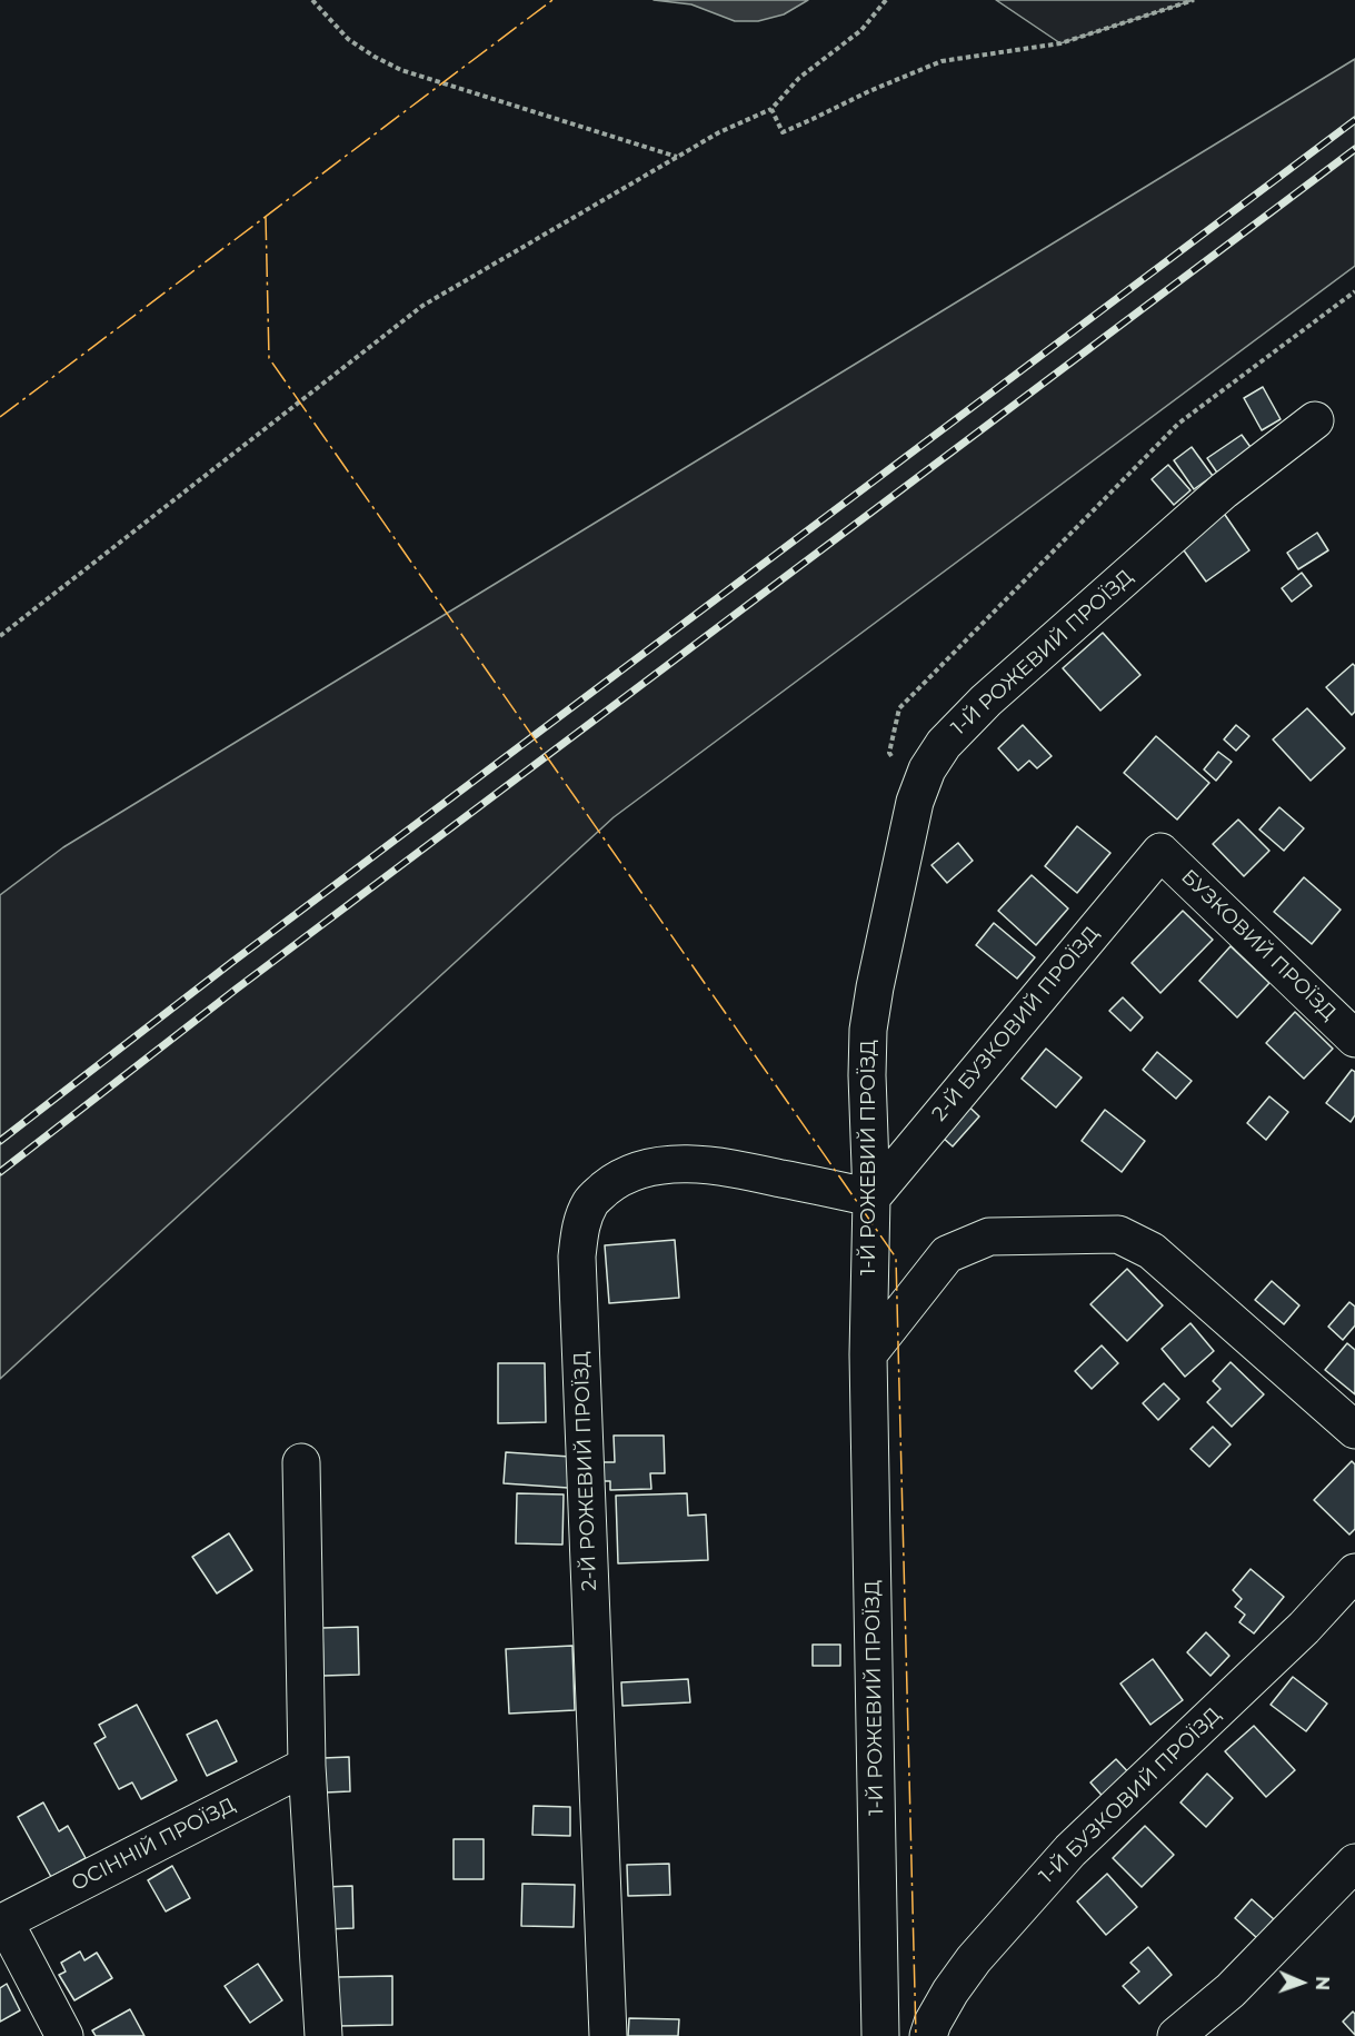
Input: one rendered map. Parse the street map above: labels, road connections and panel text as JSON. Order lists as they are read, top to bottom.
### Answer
{
  "streets": {
    "street": [
      "1-Й РОЖЕВИЙ ПРОЇЗД",
      "БУЗКОВИЙ ПРОЇЗД",
      "2-Й БУЗКОВИЙ ПРОЇЗД",
      "2-Й РОЖЕВИЙ ПРОЇЗД",
      "1-Й БУЗКОВИЙ ПРОЇЗД",
      "ОСІННІЙ ПРОЇЗД"
    ]
  },
  "crossings": [
    ["1-Й РОЖЕВИЙ ПРОЇЗД", "2-Й БУЗКОВИЙ ПРОЇЗД"],
    ["1-Й РОЖЕВИЙ ПРОЇЗД", "2-Й РОЖЕВИЙ ПРОЇЗД"],
    ["БУЗКОВИЙ ПРОЇЗД", "2-Й БУЗКОВИЙ ПРОЇЗД"],
    ["2-Й БУЗКОВИЙ ПРОЇЗД", "2-Й РОЖЕВИЙ ПРОЇЗД"]
  ],
  "north": "right"
}
